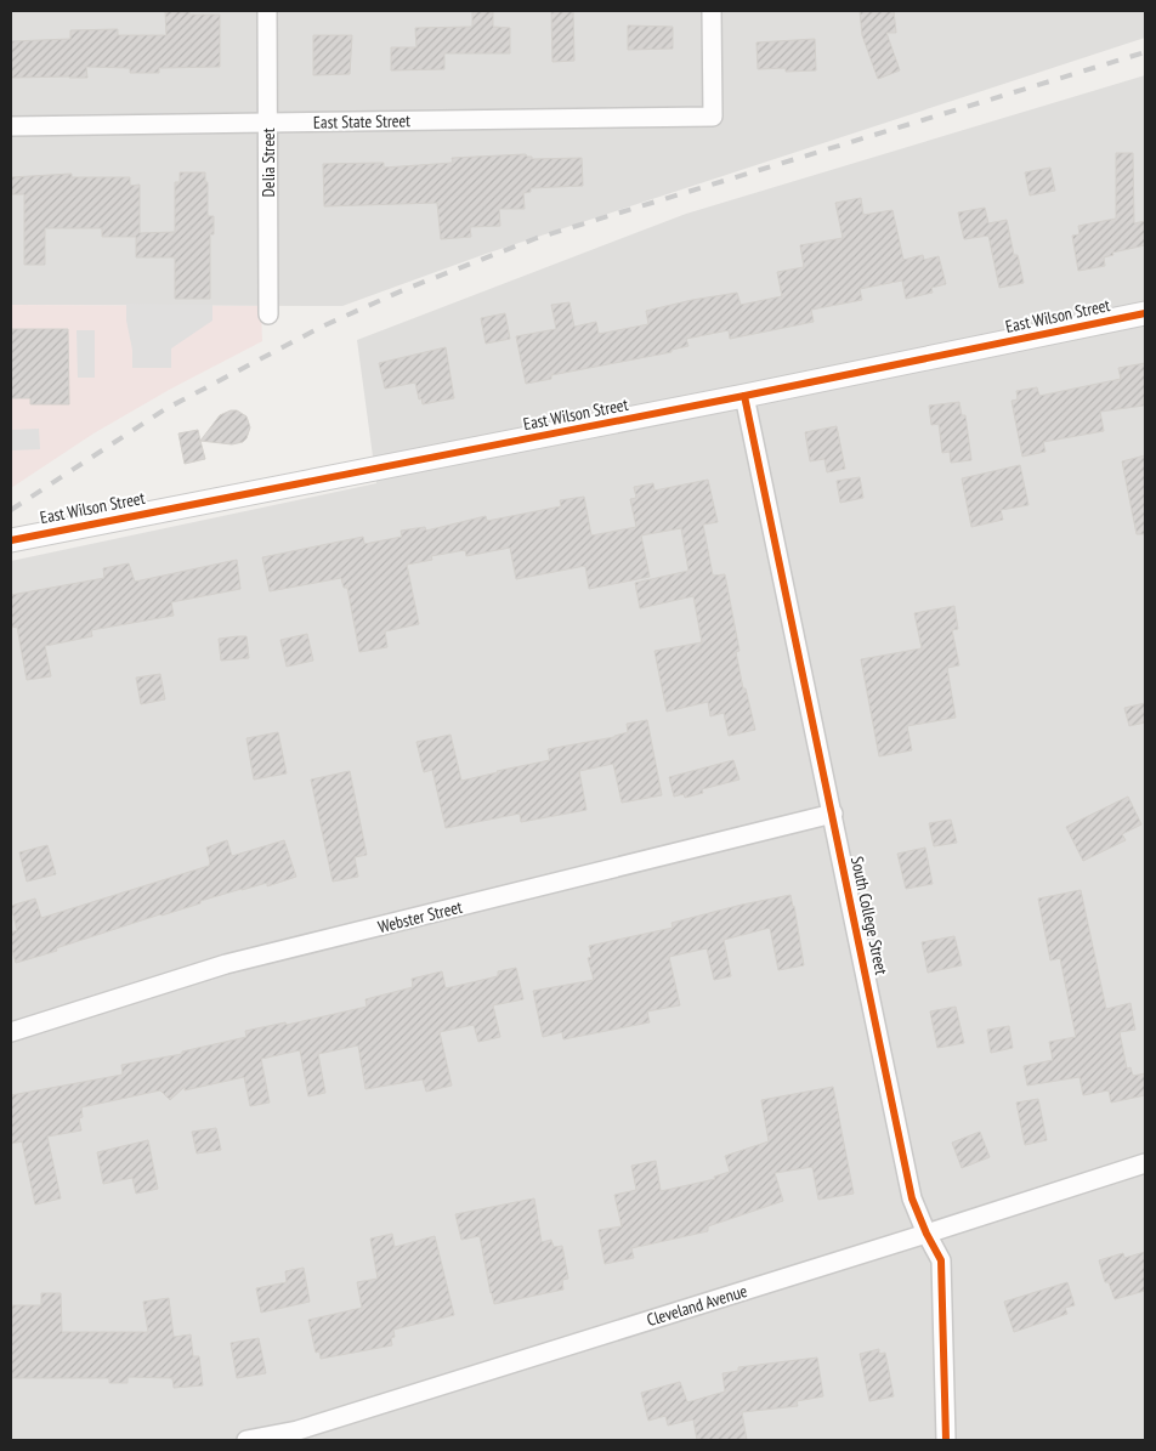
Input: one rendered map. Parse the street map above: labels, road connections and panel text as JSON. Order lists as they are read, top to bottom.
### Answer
{
  "streets": {
    "street": [
      "East State Street",
      "Delia Street",
      "East Wilson Street",
      "South College Street",
      "Webster Street",
      "Cleveland Avenue"
    ]
  },
  "crossings": [
    ["East State Street", "Delia Street"],
    ["East Wilson Street", "South College Street"],
    ["South College Street", "Webster Street"],
    ["South College Street", "Cleveland Avenue"]
  ]
}
